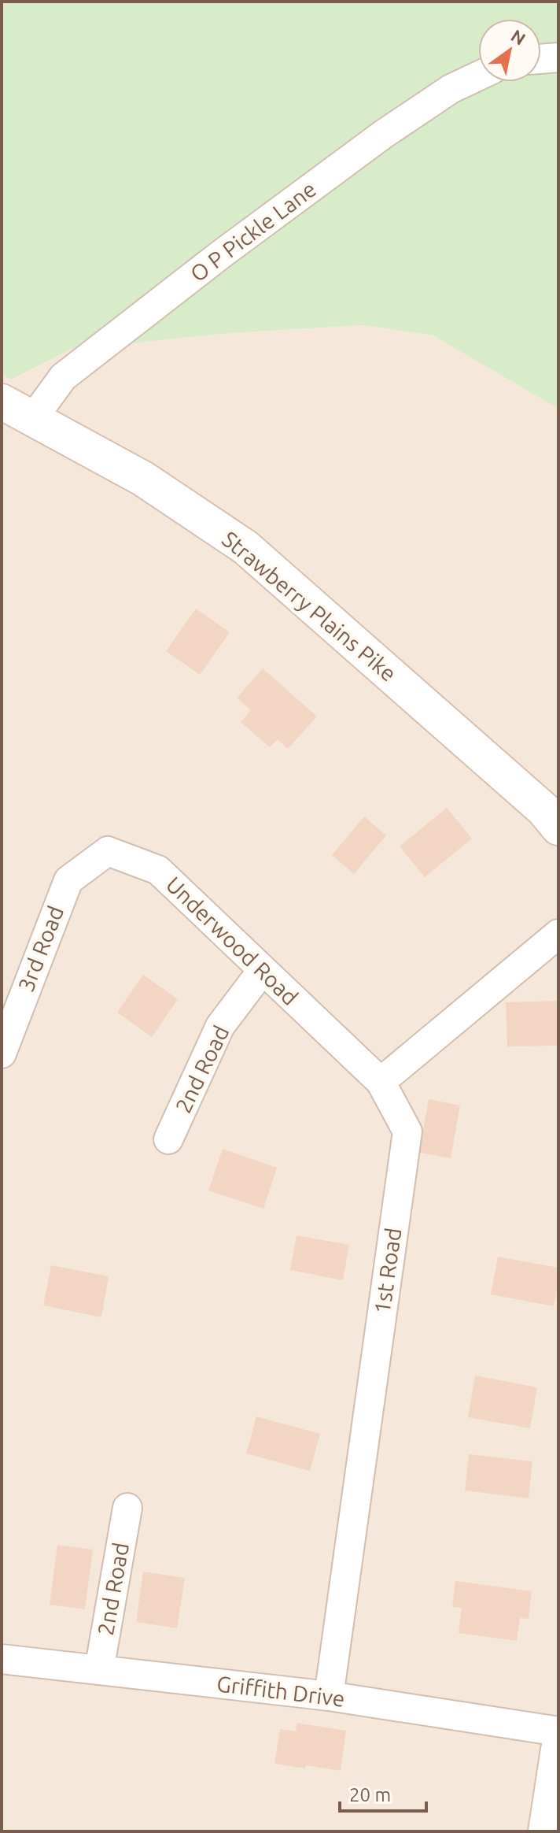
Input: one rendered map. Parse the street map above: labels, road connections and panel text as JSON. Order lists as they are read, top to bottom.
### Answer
{
  "streets": {
    "street": [
      "O P Pickle Lane",
      "Strawberry Plains Pike",
      "Underwood Road",
      "3rd Road",
      "2nd Road",
      "1st Road",
      "Griffith Drive"
    ]
  },
  "crossings": [
    ["O P Pickle Lane", "Strawberry Plains Pike"],
    ["Underwood Road", "3rd Road"],
    ["Underwood Road", "2nd Road"],
    ["Underwood Road", "1st Road"],
    ["2nd Road", "Griffith Drive"],
    ["1st Road", "Griffith Drive"]
  ],
  "scale_bar": "20 m",
  "north": "top right"
}
